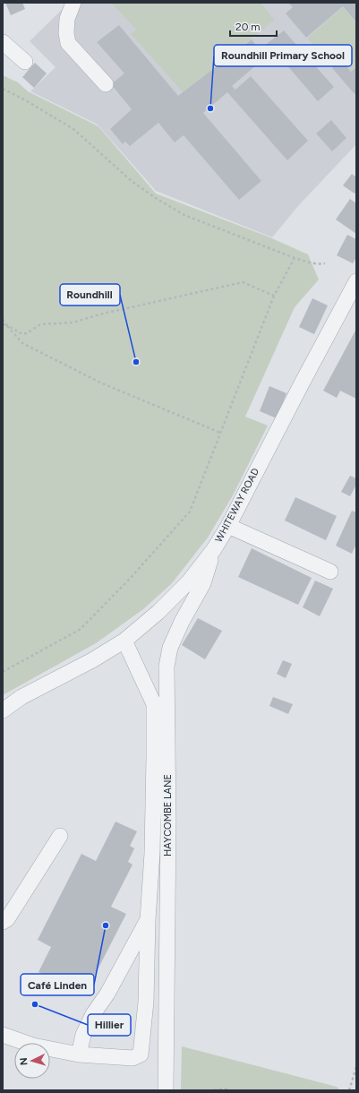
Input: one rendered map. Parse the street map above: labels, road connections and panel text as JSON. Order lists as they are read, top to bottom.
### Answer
{
  "streets": {
    "street": ["WHITEWAY ROAD", "HAYCOMBE LANE"]
  },
  "crossings": [
    ["WHITEWAY ROAD", "HAYCOMBE LANE"]
  ],
  "places": [
    "Roundhill Primary School",
    "Roundhill",
    "Café Linden",
    "Hillier"
  ],
  "scale_bar": "20 m",
  "north": "left"
}
